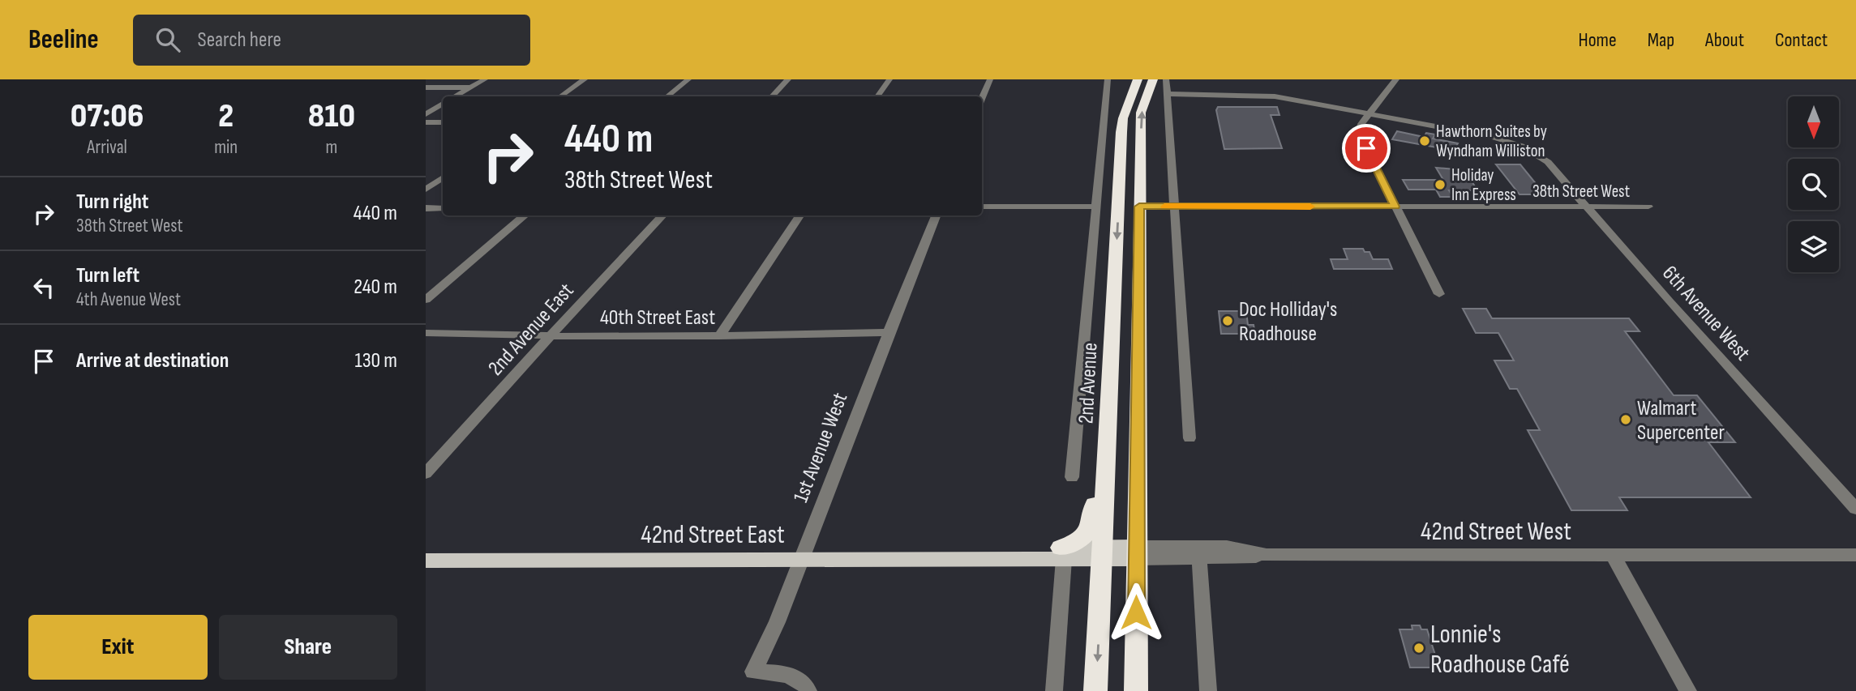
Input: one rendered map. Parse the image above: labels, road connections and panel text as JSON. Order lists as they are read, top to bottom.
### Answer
{
  "streets": {
    "highway": ["2nd Avenue"],
    "main road": ["42nd Street East"],
    "street": [
      "38th Street West",
      "6th Avenue West",
      "40th Street East",
      "2nd Avenue East",
      "1st Avenue West",
      "42nd Street West"
    ]
  },
  "crossings": [
    ["38th Street West", "6th Avenue West"],
    ["40th Street East", "2nd Avenue East"],
    ["40th Street East", "1st Avenue West"],
    ["2nd Avenue", "42nd Street East"],
    ["1st Avenue West", "42nd Street East"],
    ["42nd Street West", "42nd Street East"]
  ],
  "places": [
    "Hawthorn Suites by Wyndham Williston",
    "Holiday Inn Express",
    "Doc Holliday's Roadhouse",
    "Walmart Supercenter",
    "Lonnie's Roadhouse Café"
  ],
  "north": "bottom",
  "page": {
    "header": "Beeline",
    "search": "Search here",
    "nav": [
      "Home",
      "Map",
      "About",
      "Contact"
    ],
    "eta": [
      "07:06",
      "Arrival",
      "2",
      "min",
      "810",
      "m"
    ],
    "turn": ["440 m", "38th Street West"],
    "list": [
      {
        "name": "Turn right",
        "note": "38th Street West",
        "value": "440 m"
      },
      {
        "name": "Turn left",
        "note": "4th Avenue West",
        "value": "240 m"
      },
      {
        "name": "Arrive at destination",
        "value": "130 m"
      }
    ],
    "buttons": ["Exit", "Share"]
  }
}
